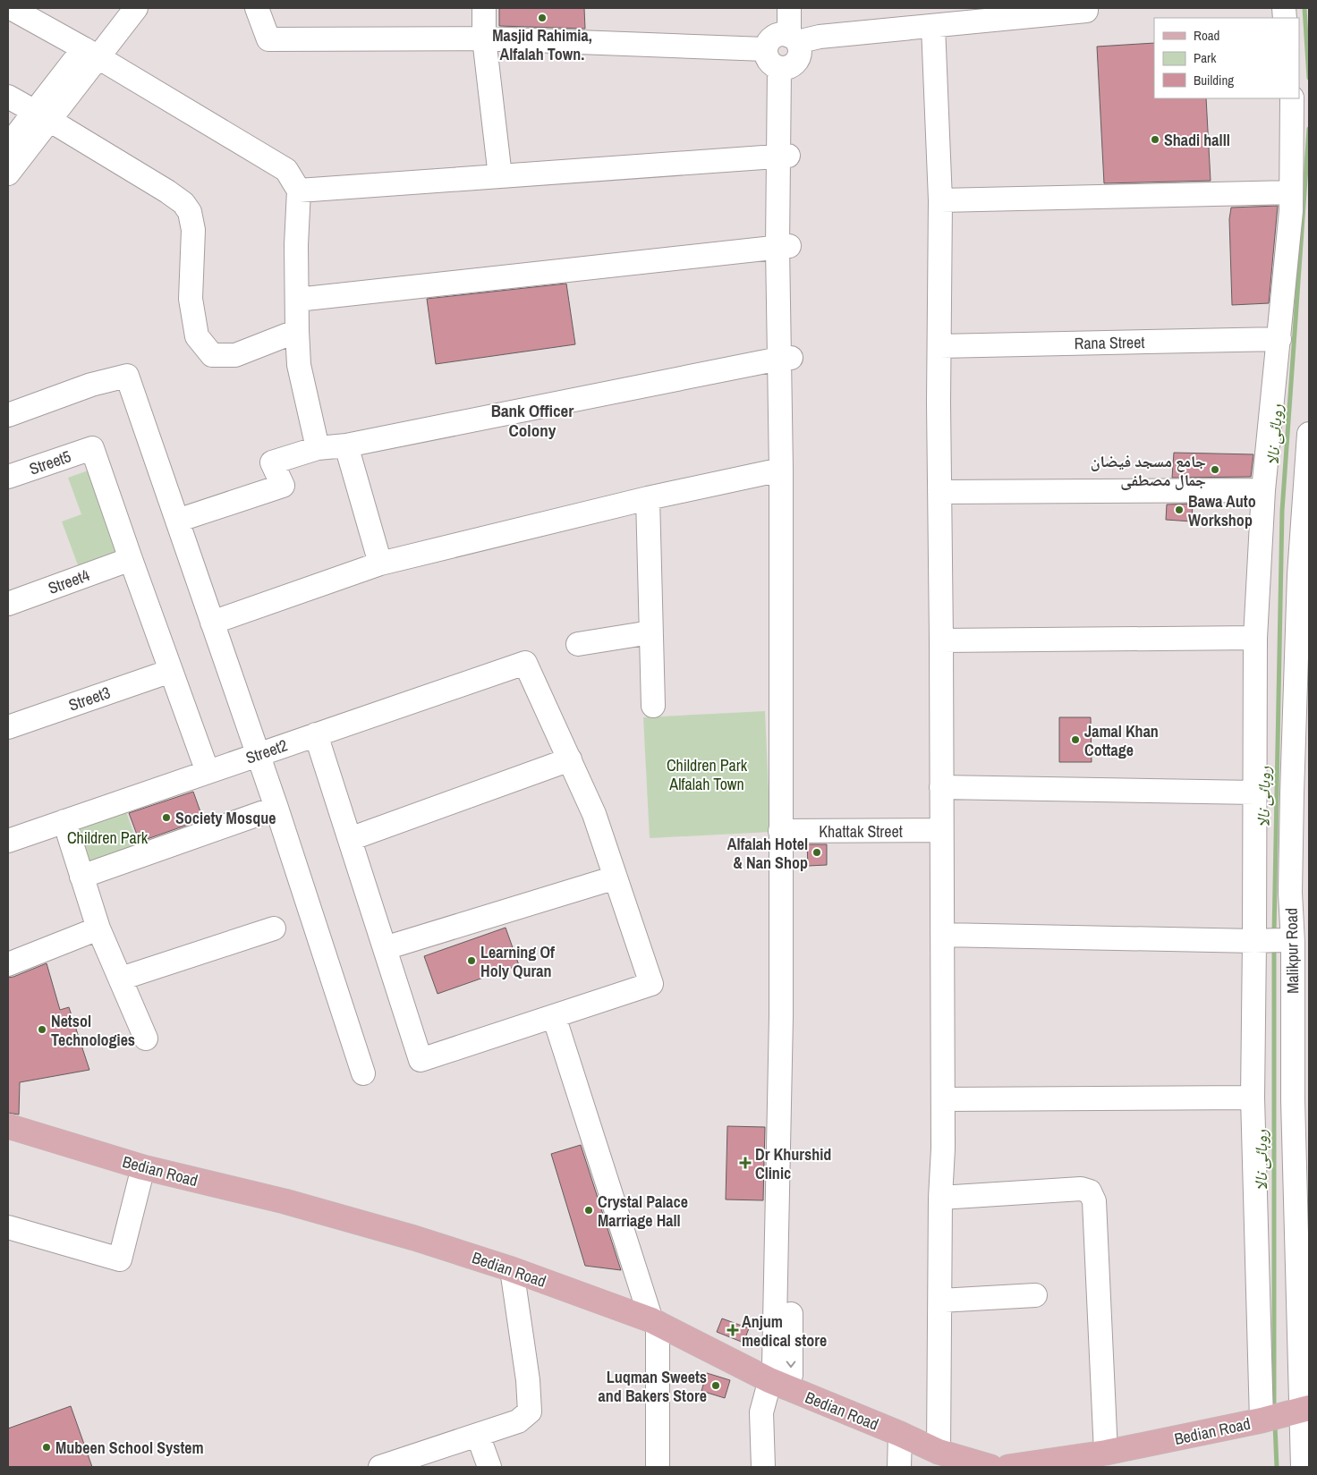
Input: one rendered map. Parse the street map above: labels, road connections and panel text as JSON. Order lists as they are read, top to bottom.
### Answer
{
  "streets": {
    "main road": ["Bedian Road"],
    "street": [
      "Rana Street",
      "Street5",
      "Street4",
      "Street3",
      "Street2",
      "Khattak Street",
      "Malikpur Road"
    ]
  },
  "crossings": [
    ["Street5", "Street4"],
    ["Malikpur Road", "Bedian Road"]
  ],
  "districts": ["Bank Officer Colony"],
  "water": ["روہائی نالا"],
  "parks": ["Children Park Alfalah Town", "Children Park"],
  "places": {
    "other": [
      "Masjid Rahimia, Alfalah Town.",
      "Shadi halll",
      "جامع مسجد فیضان جمال مصطفی",
      "Bawa Auto Workshop",
      "Jamal Khan Cottage",
      "Society Mosque",
      "Alfalah Hotel & Nan Shop",
      "Learning Of Holy Quran",
      "Netsol Technologies",
      "Crystal Palace Marriage Hall",
      "Luqman Sweets and Bakers Store",
      "Mubeen School System"
    ],
    "health": ["Dr Khurshid Clinic", "Anjum medical store"]
  },
  "legend": ["Road", "Park", "Building"]
}
